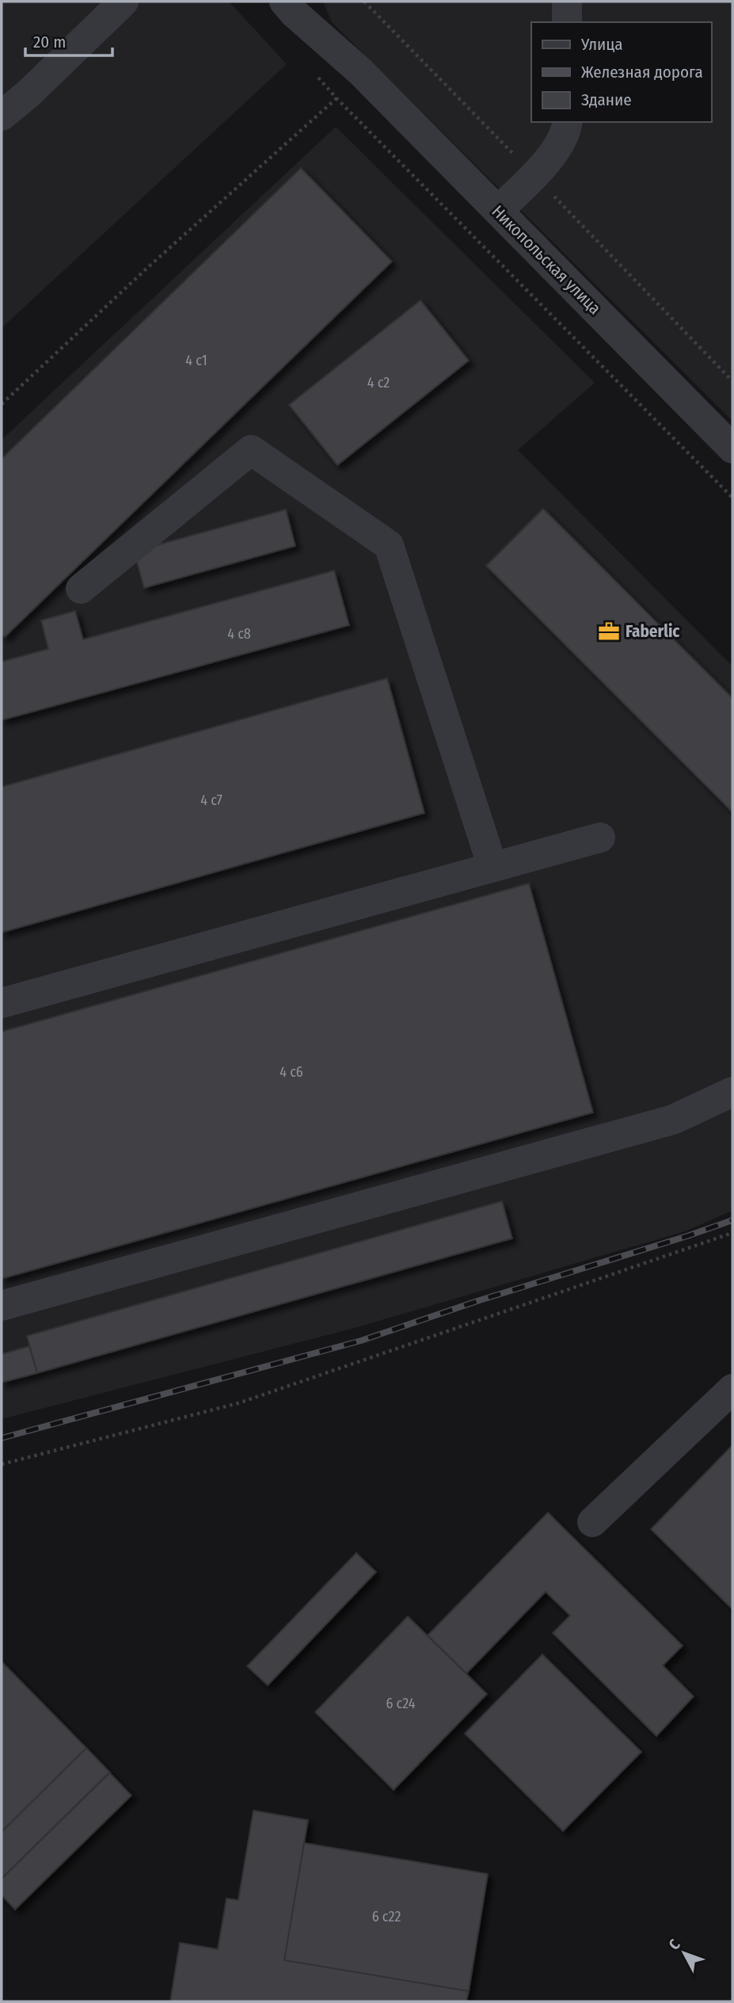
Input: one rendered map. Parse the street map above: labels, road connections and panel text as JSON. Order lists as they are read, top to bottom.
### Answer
{
  "streets": {
    "street": ["Никопольская улица"]
  },
  "places": {
    "office": ["Faberlic"]
  },
  "house_numbers": [
    "4 с1",
    "4 с2",
    "4 с8",
    "4 с7",
    "4 с6",
    "6 с24",
    "6 с22"
  ],
  "legend": ["Улица", "Железная дорога", "Здание"],
  "scale_bar": "20 m",
  "north": "top left"
}
